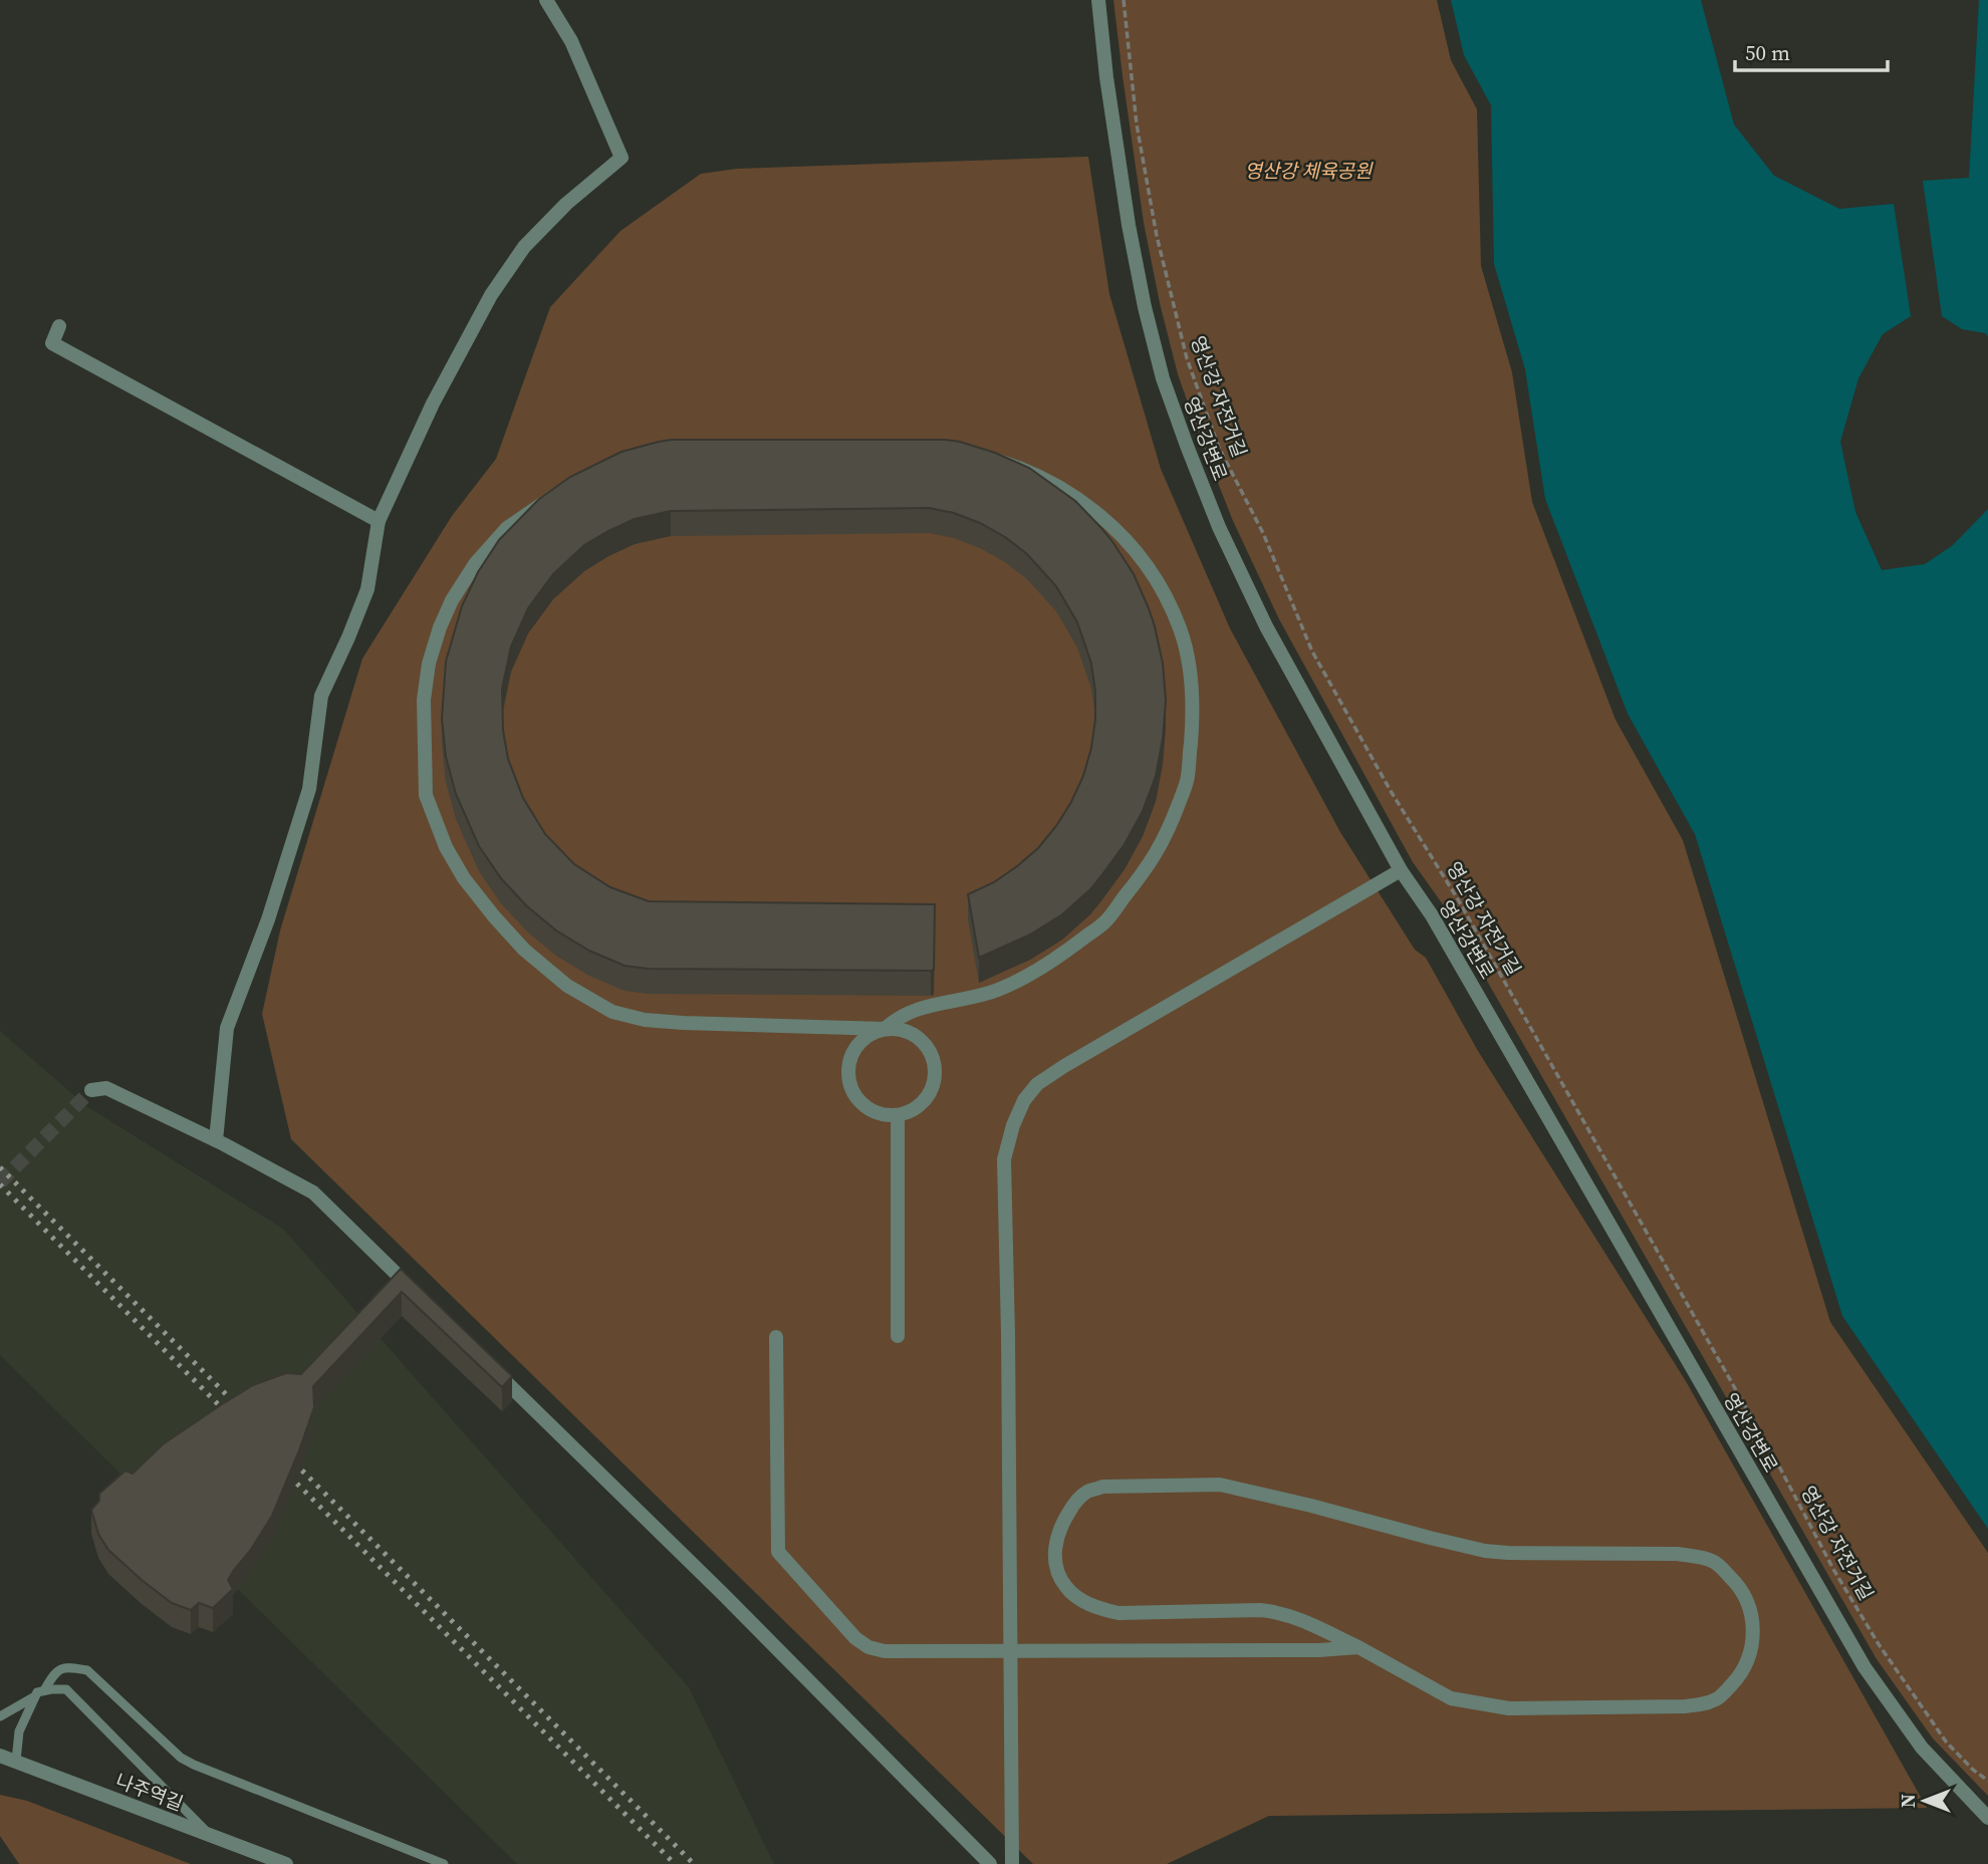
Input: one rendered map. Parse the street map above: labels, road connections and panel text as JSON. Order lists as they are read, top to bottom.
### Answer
{
  "streets": {
    "street": ["영산강변로", "나주역길"],
    "path": ["영산강 자전거길"]
  },
  "parks": ["영산강 체육공원"],
  "scale_bar": "50 m",
  "north": "left"
}
